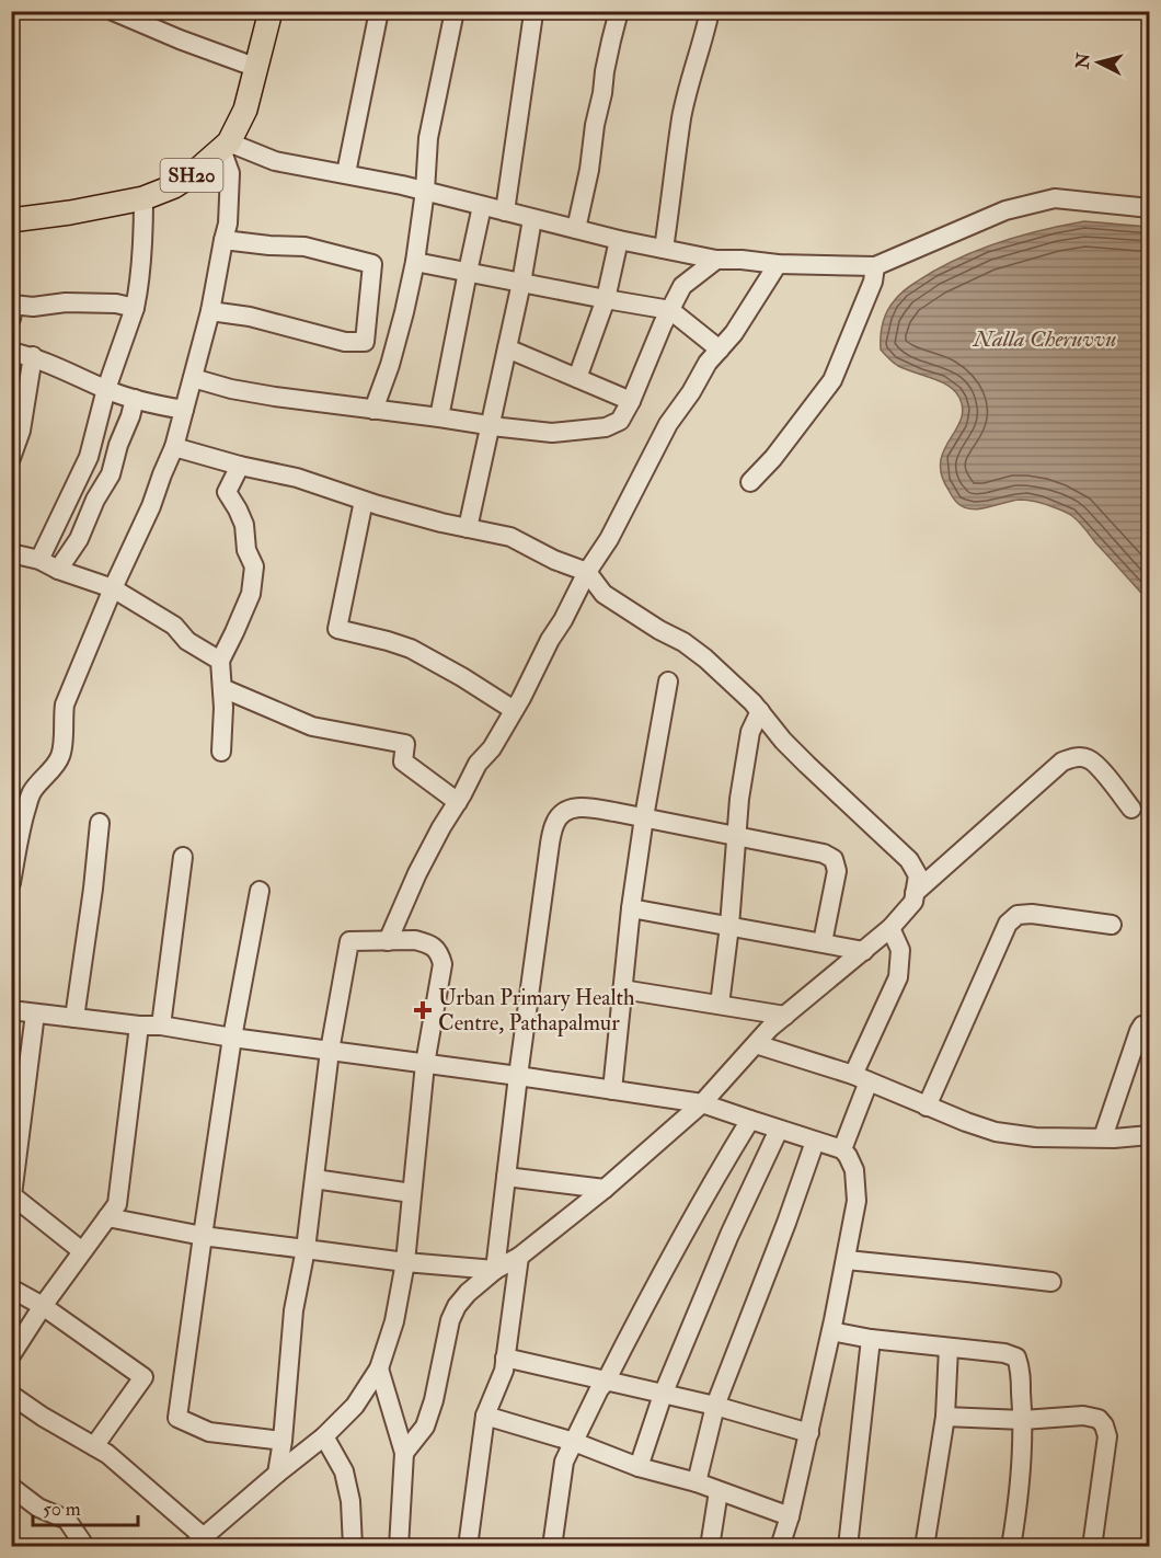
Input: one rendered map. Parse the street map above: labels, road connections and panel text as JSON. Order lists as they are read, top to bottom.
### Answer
{
  "streets": {
    "main road": ["SH20"]
  },
  "water": ["Nalla Cheruvvu"],
  "places": {
    "health": ["Urban Primary Health Centre, Pathapalmur"]
  },
  "scale_bar": "50 m",
  "north": "left"
}
